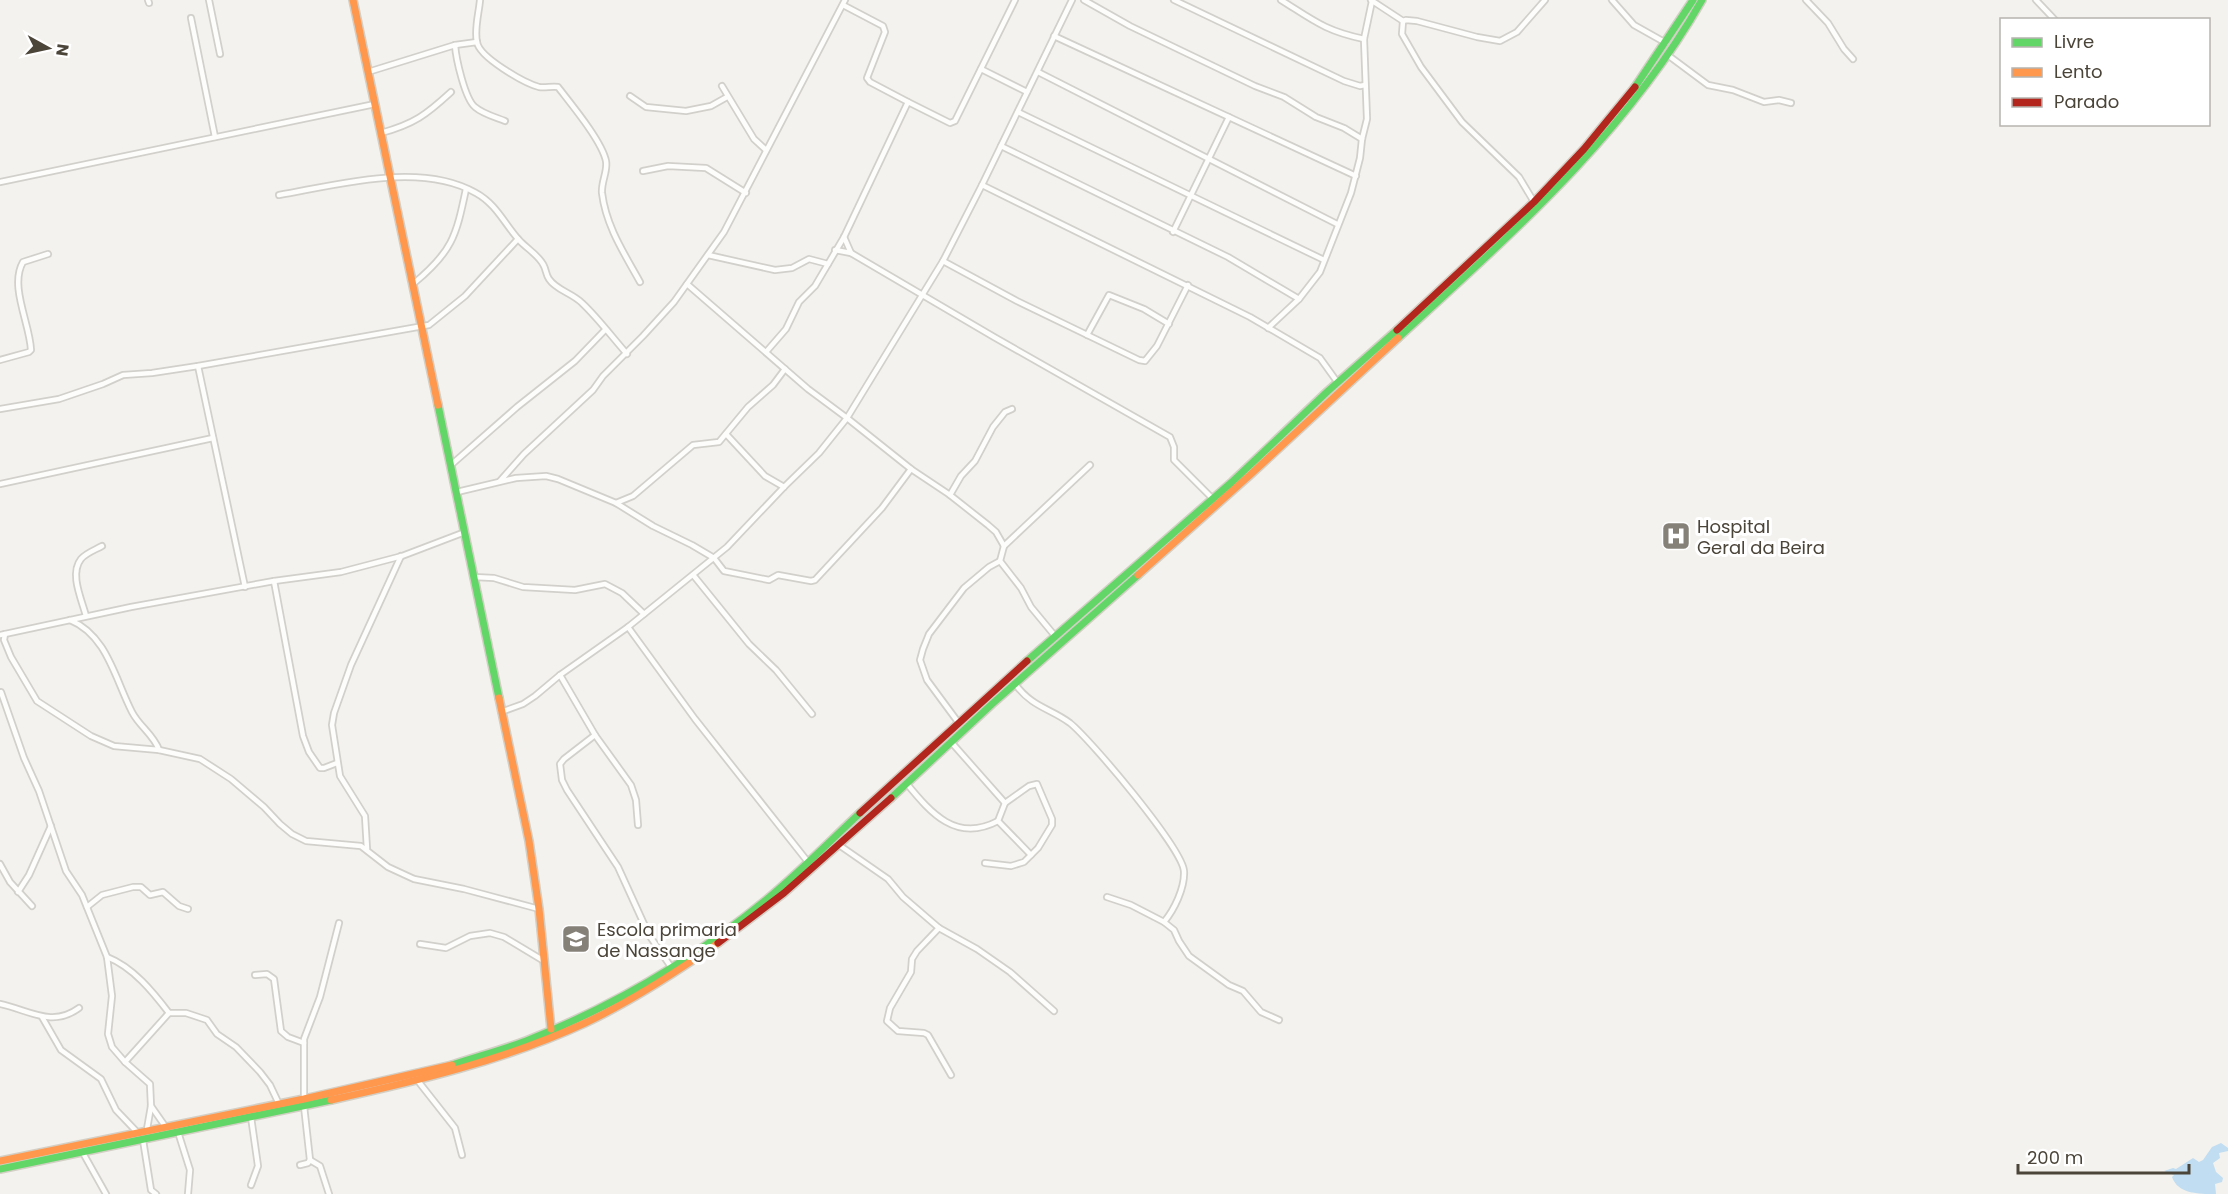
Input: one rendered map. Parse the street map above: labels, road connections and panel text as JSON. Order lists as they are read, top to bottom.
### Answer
{
  "places": {
    "hospital": ["Hospital Geral da Beira"],
    "school or university": ["Escola primaria de Nassange"]
  },
  "legend": ["Livre", "Lento", "Parado"],
  "scale_bar": "200 m",
  "north": "right"
}
